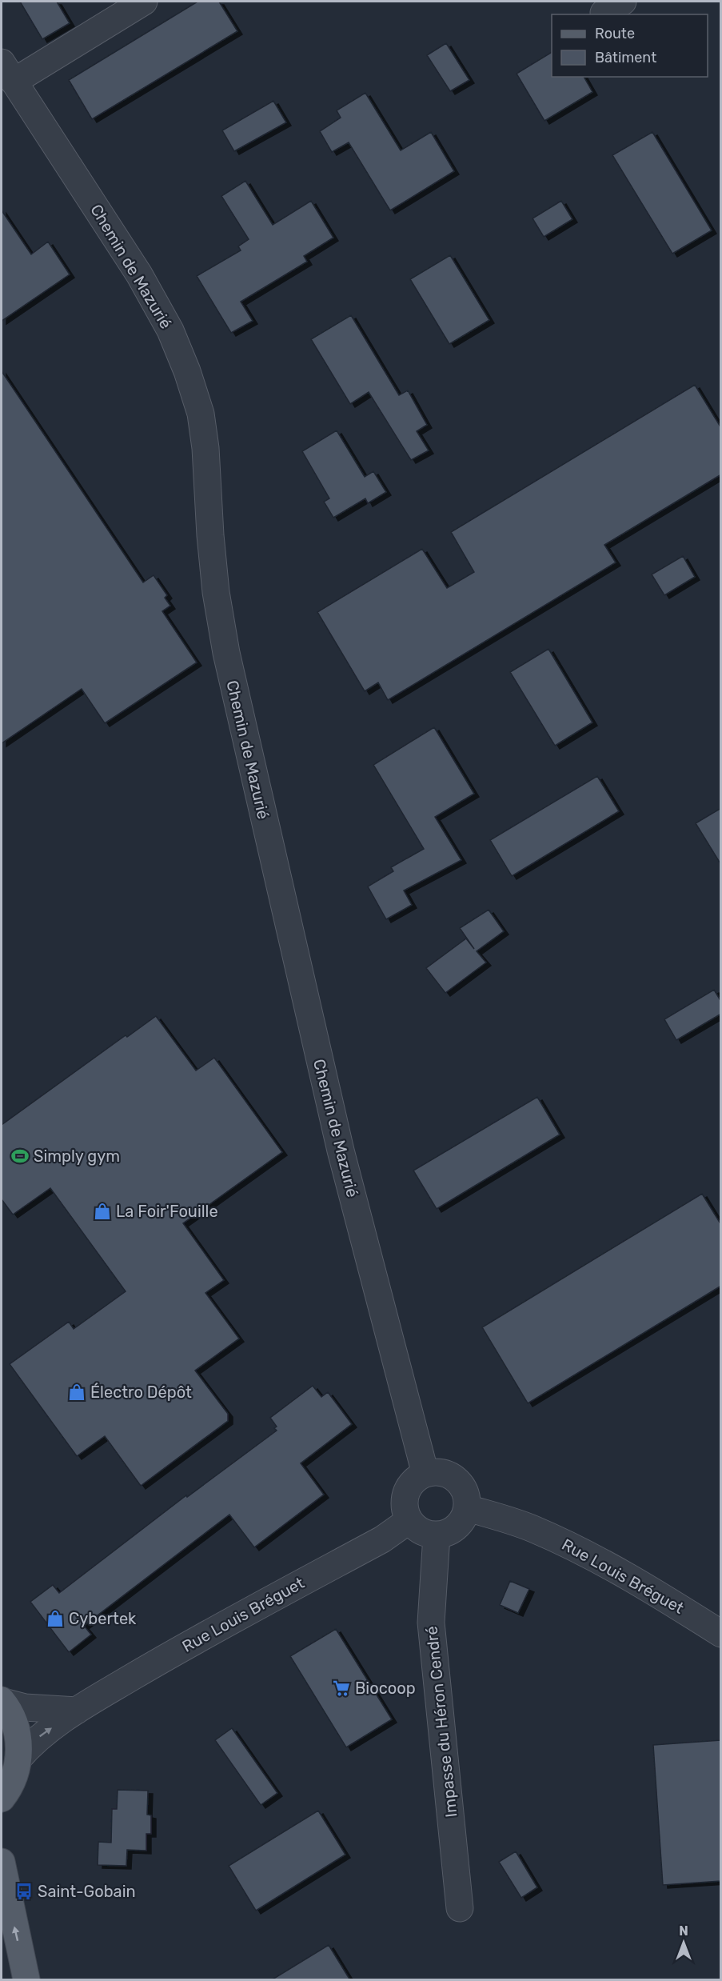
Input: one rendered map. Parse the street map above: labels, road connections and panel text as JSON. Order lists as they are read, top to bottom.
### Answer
{
  "streets": {
    "street": ["Chemin de Mazurié", "Rue Louis Bréguet", "Impasse du Héron Cendré"]
  },
  "crossings": [
    ["Chemin de Mazurié", "Rue Louis Bréguet"],
    ["Chemin de Mazurié", "Impasse du Héron Cendré"],
    ["Rue Louis Bréguet", "Impasse du Héron Cendré"]
  ],
  "places": {
    "sports": ["Simply gym"],
    "shop": ["La Foir'Fouille", "Électro Dépôt", "Cybertek"],
    "supermarket": ["Biocoop"],
    "bus stop": ["Saint-Gobain"]
  },
  "legend": ["Route", "Bâtiment"],
  "north": "top"
}
